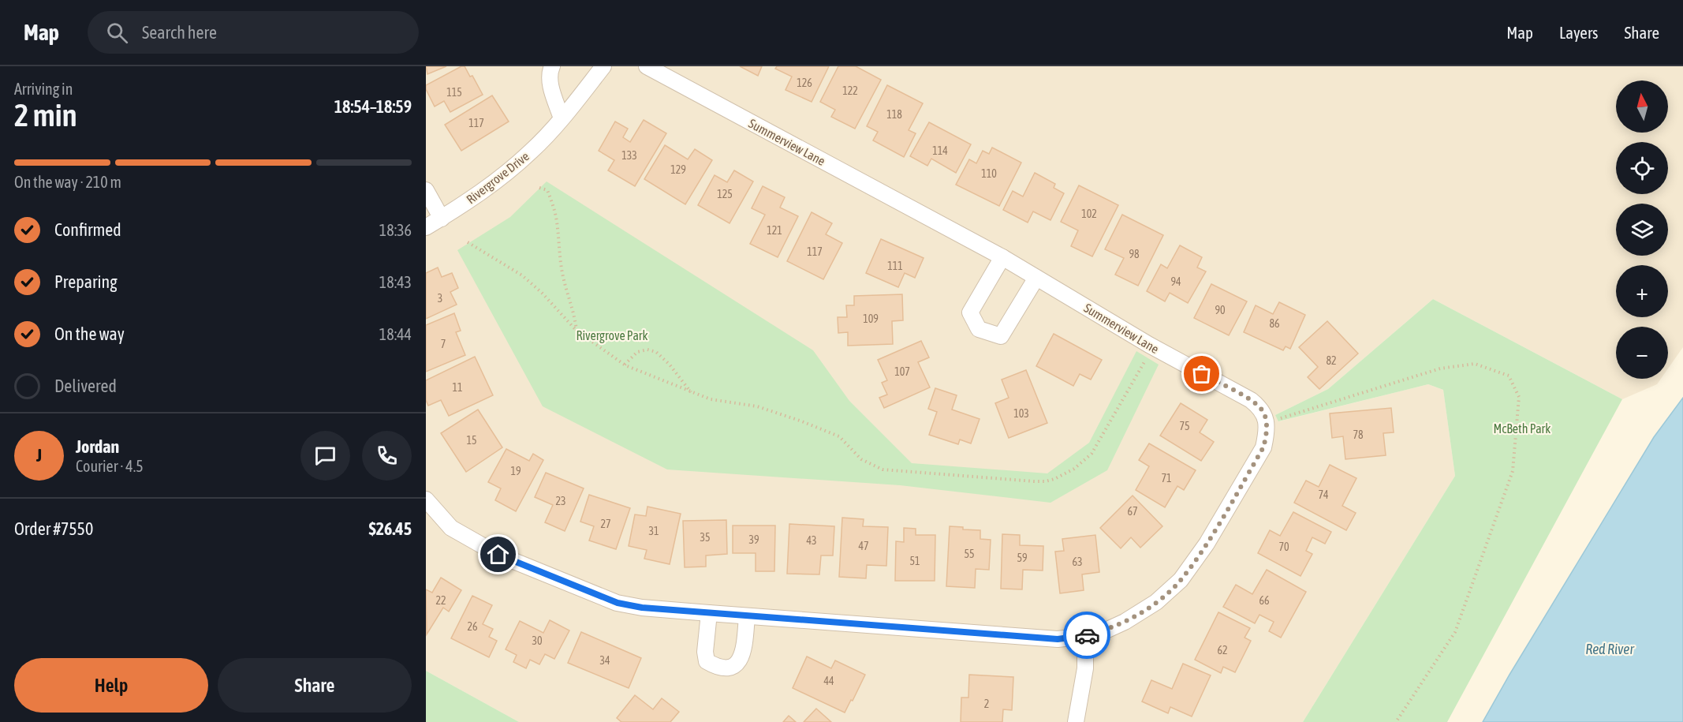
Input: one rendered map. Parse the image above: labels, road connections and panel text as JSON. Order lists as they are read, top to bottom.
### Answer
{
  "streets": {
    "street": ["Summerview Lane", "Rivergrove Drive"]
  },
  "water": ["Red River"],
  "parks": ["Rivergrove Park", "McBeth Park"],
  "house_numbers": [
    "126",
    "122",
    "115",
    "118",
    "117",
    "114",
    "133",
    "129",
    "110",
    "125",
    "102",
    "121",
    "117",
    "98",
    "111",
    "94",
    "3",
    "90",
    "109",
    "86",
    "7",
    "82",
    "107",
    "11",
    "103",
    "75",
    "78",
    "15",
    "19",
    "71",
    "74",
    "23",
    "67",
    "27",
    "31",
    "35",
    "39",
    "43",
    "47",
    "70",
    "55",
    "59",
    "51",
    "63",
    "22",
    "66",
    "26",
    "30",
    "62",
    "34",
    "44",
    "2"
  ],
  "north": "top",
  "page": {
    "header": "Map",
    "search": "Search here",
    "nav": ["Map", "Layers", "Share"],
    "heading": ["2 min", "Arriving in", "18:54–18:59"],
    "panel": [
      "Jordan",
      "Courier · 4.5",
      "Order #7550",
      "$26.45"
    ],
    "map_buttons": ["+", "−"],
    "bar": "On the way · 210 m",
    "list": [
      ["Confirmed", "18:36"],
      ["Preparing", "18:43"],
      ["On the way", "18:44"],
      "Delivered"
    ],
    "round": "J",
    "buttons": ["Help", "Share"]
  }
}
